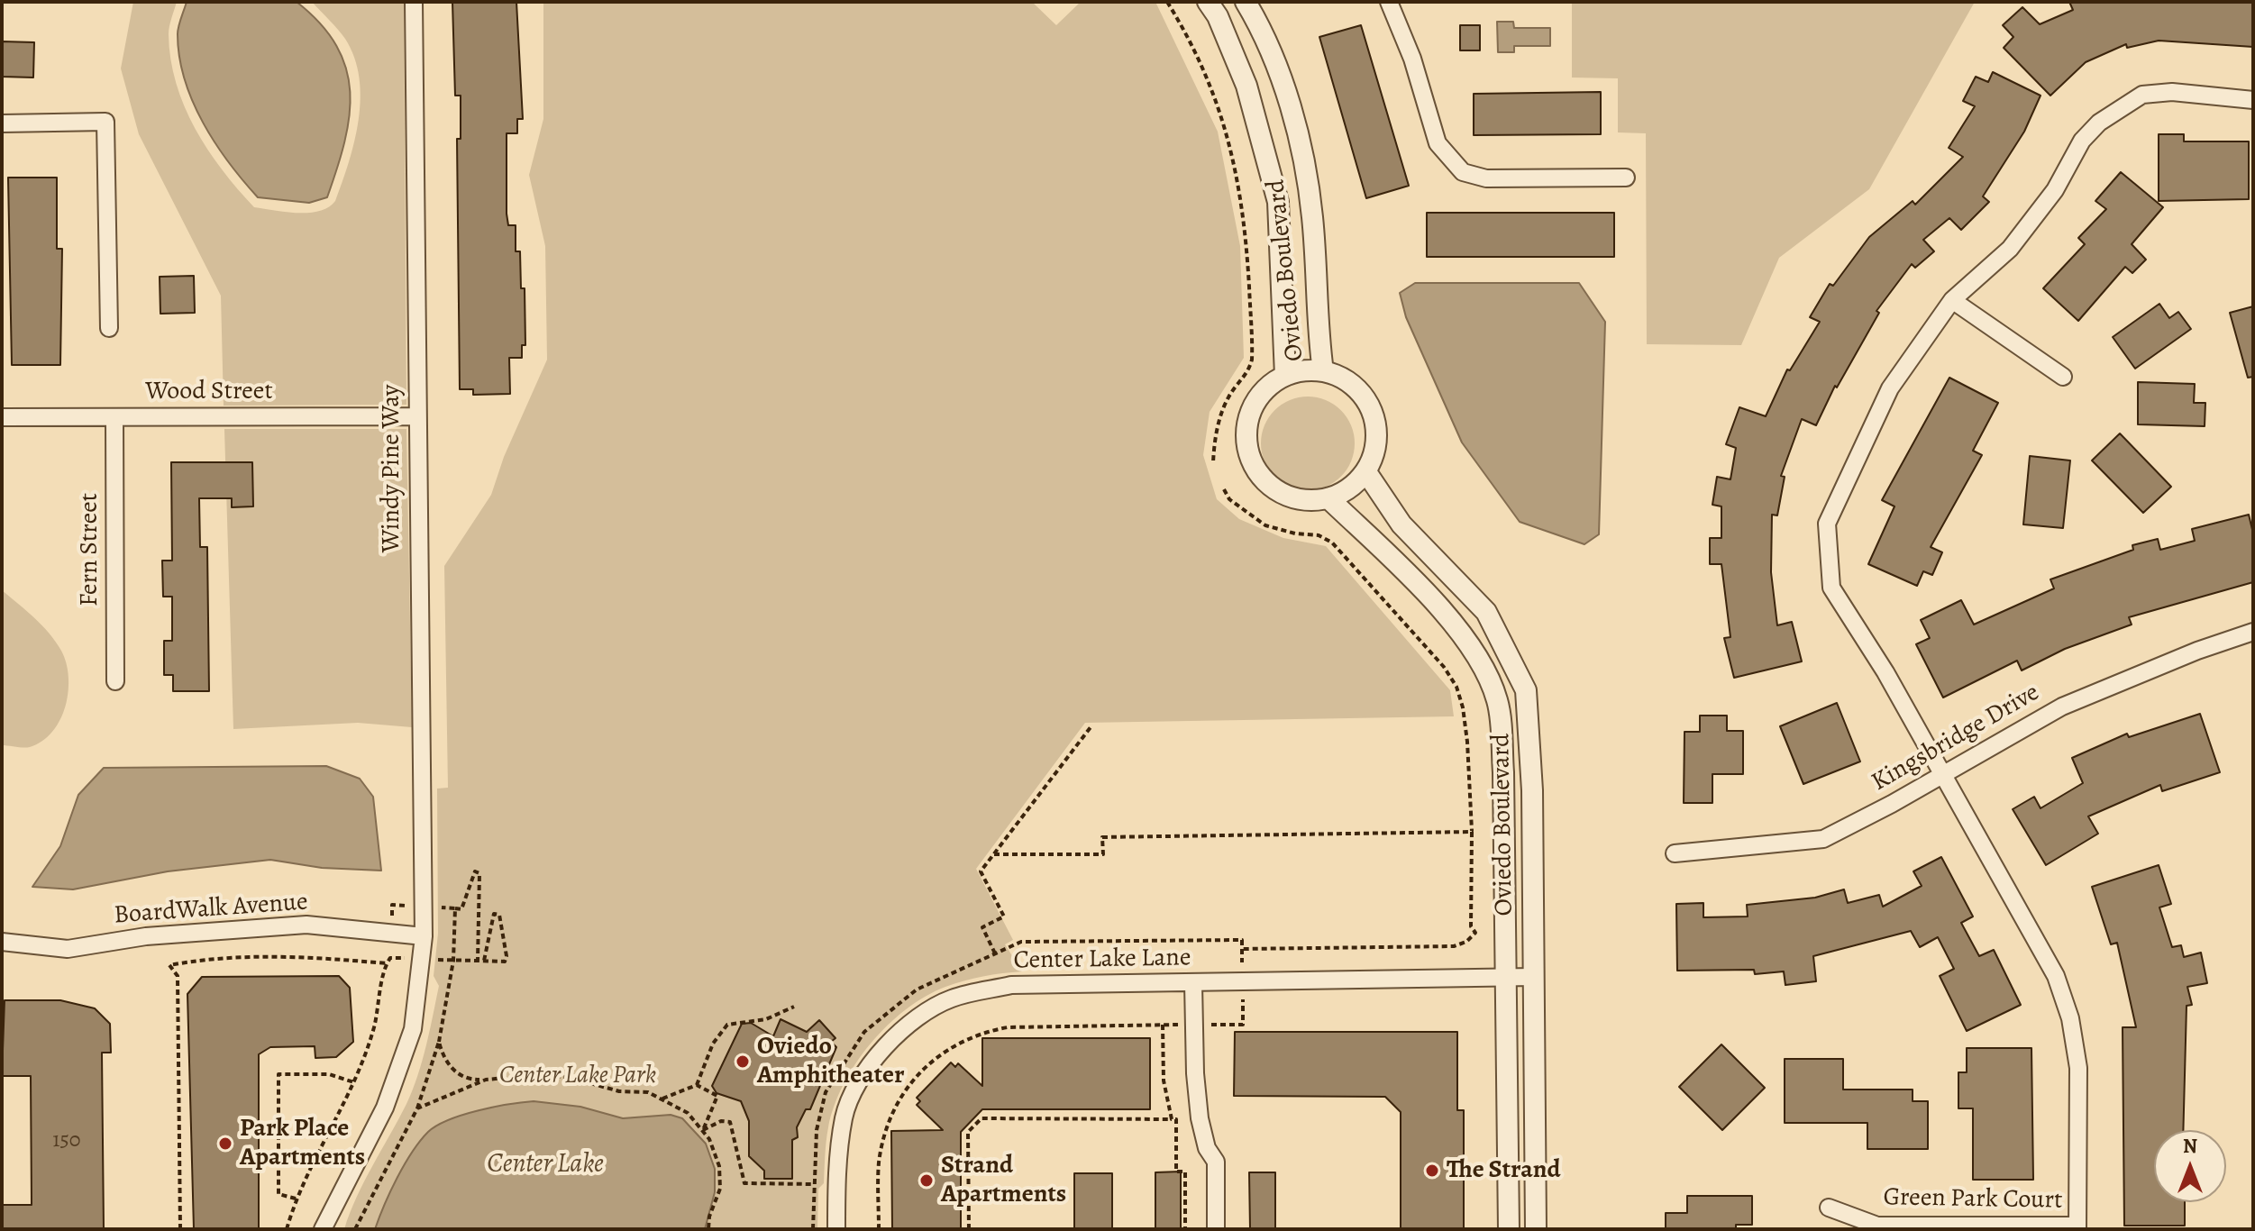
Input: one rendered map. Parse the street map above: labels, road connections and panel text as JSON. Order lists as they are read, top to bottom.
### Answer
{
  "streets": {
    "street": [
      "Oviedo Boulevard",
      "Wood Street",
      "Windy Pine Way",
      "Fern Street",
      "Kingsbridge Drive",
      "BoardWalk Avenue",
      "Center Lake Lane",
      "Green Park Court"
    ]
  },
  "crossings": [
    ["Oviedo Boulevard", "Center Lake Lane"],
    ["Wood Street", "Windy Pine Way"],
    ["Wood Street", "Fern Street"],
    ["Windy Pine Way", "BoardWalk Avenue"]
  ],
  "water": ["Center Lake"],
  "parks": ["Center Lake Park"],
  "places": [
    "Oviedo Amphitheater",
    "Park Place Apartments",
    "The Strand",
    "Strand Apartments"
  ],
  "house_numbers": ["150"],
  "north": "top"
}
